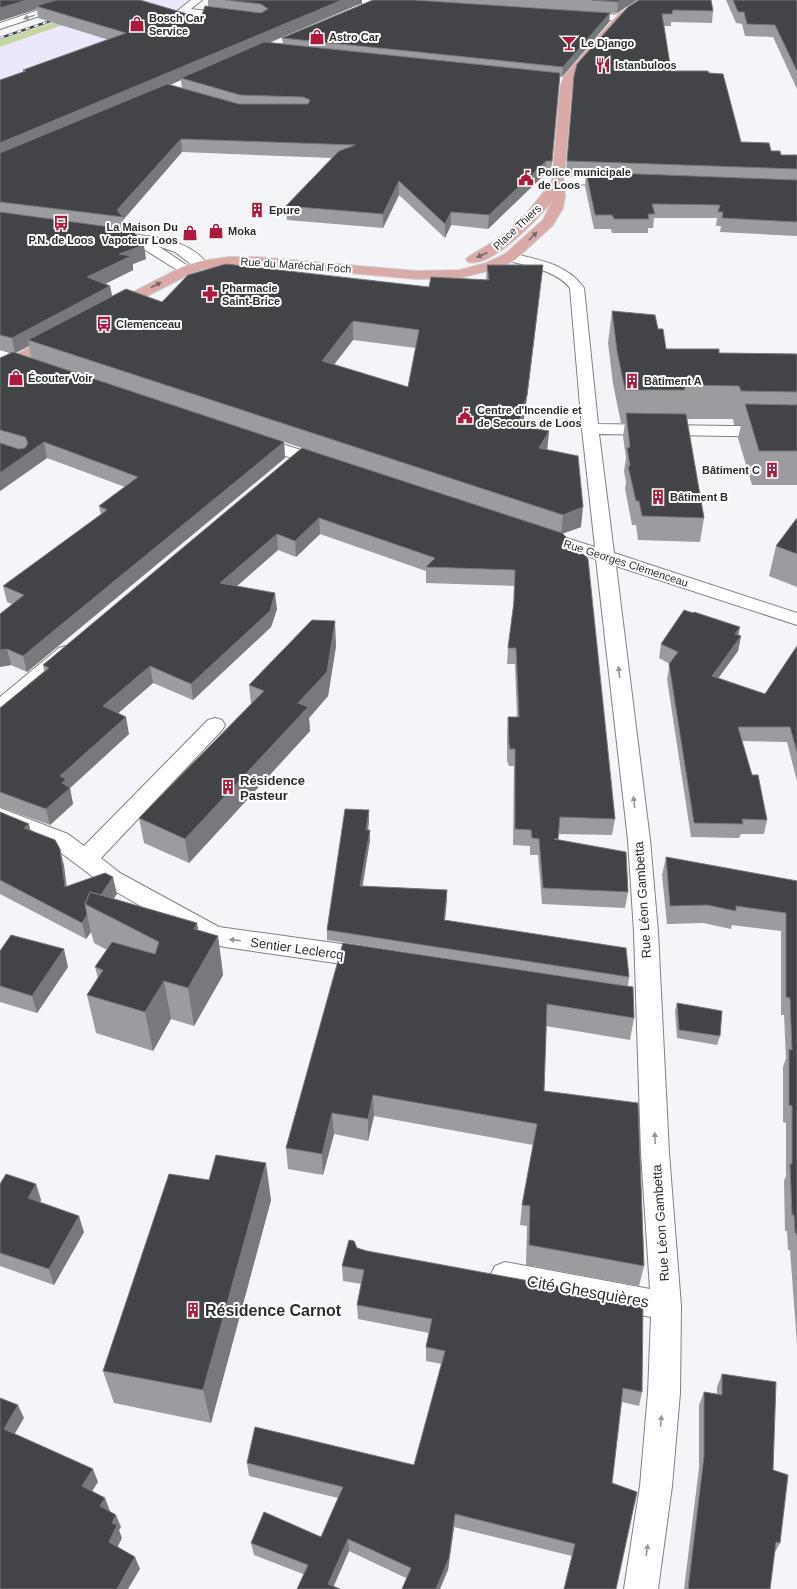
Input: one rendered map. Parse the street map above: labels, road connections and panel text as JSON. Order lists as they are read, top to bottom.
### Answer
{
  "streets": {
    "main road": ["Place Thiers", "Rue du Maréchal Foch"],
    "street": [
      "Rue Georges Clemenceau",
      "Rue Léon Gambetta",
      "Sentier Leclercq",
      "Cité Ghesquières"
    ]
  },
  "crossings": [
    ["Place Thiers", "Rue du Maréchal Foch"],
    ["Place Thiers", "Rue Léon Gambetta"],
    ["Rue Georges Clemenceau", "Rue Léon Gambetta"],
    ["Rue Léon Gambetta", "Cité Ghesquières"]
  ],
  "one_way": ["Rue Léon Gambetta", "Sentier Leclercq"],
  "places": {
    "shop": [
      "Bosch Car Service",
      "Astro Car",
      "Moka",
      "La Maison Du Vapoteur Loos",
      "Écouter Voir"
    ],
    "bar": ["Le Django"],
    "restaurant": ["Istanbuloos"],
    "public building": ["Police municipale de Loos", "Centre d'Incendie et de Secours de Loos"],
    "building": [
      "Epure",
      "Bâtiment A",
      "Bâtiment C",
      "Bâtiment B",
      "Résidence Pasteur",
      "Résidence Carnot"
    ],
    "bus stop": ["P.N. de Loos", "Clemenceau"],
    "pharmacy": ["Pharmacie Saint-Brice"]
  }
}
